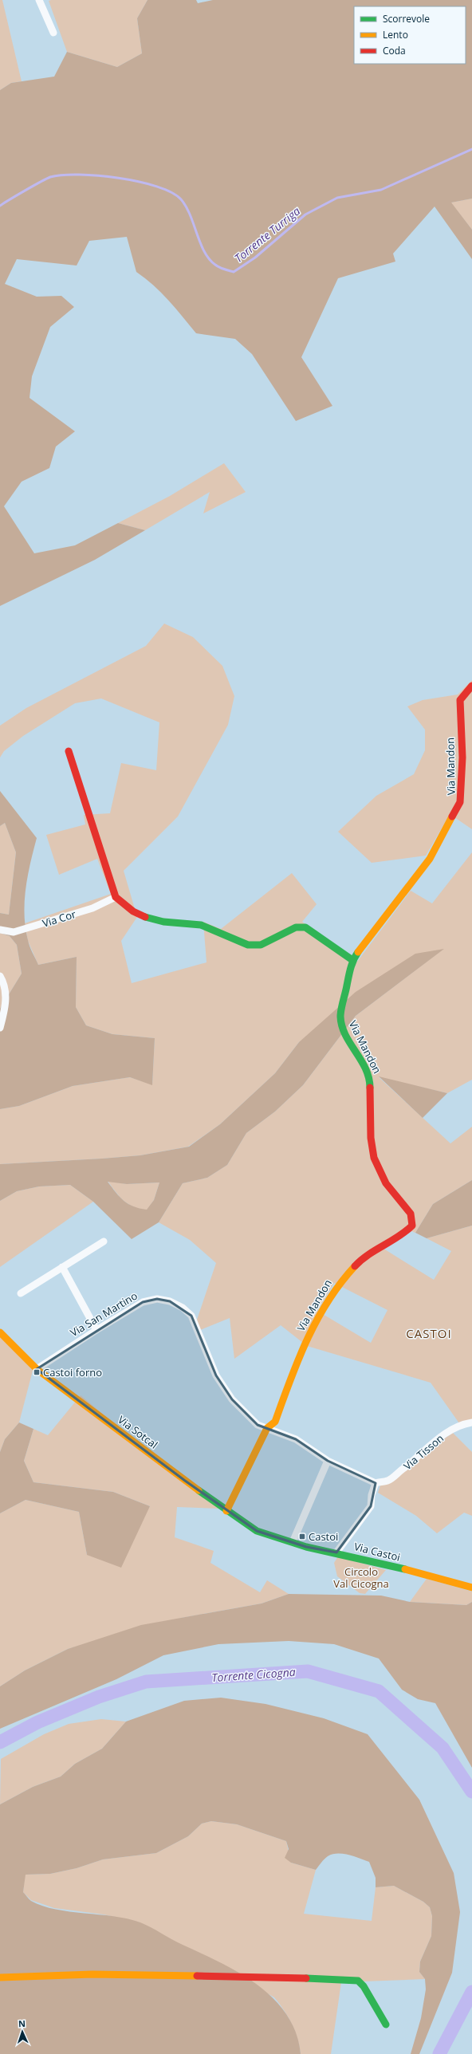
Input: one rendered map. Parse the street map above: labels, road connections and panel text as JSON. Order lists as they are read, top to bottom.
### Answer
{
  "streets": {
    "street": [
      "Via Mandon",
      "Via Cor",
      "Via San Martino",
      "Via Sotcal",
      "Via Tisson",
      "Via Castoi"
    ]
  },
  "crossings": [
    ["Via Mandon", "Via San Martino"],
    ["Via Mandon", "Via Sotcal"],
    ["Via Mandon", "Via Castoi"],
    ["Via San Martino", "Via Sotcal"],
    ["Via San Martino", "Via Tisson"],
    ["Via Sotcal", "Via Castoi"]
  ],
  "districts": ["CASTOI"],
  "water": ["Torrente Turriga", "Torrente Cicogna"],
  "parks": ["Circolo Val Cicogna"],
  "places": {
    "transit": ["Castoi forno", "Castoi"]
  },
  "legend": ["Scorrevole", "Lento", "Coda"],
  "north": "top"
}
